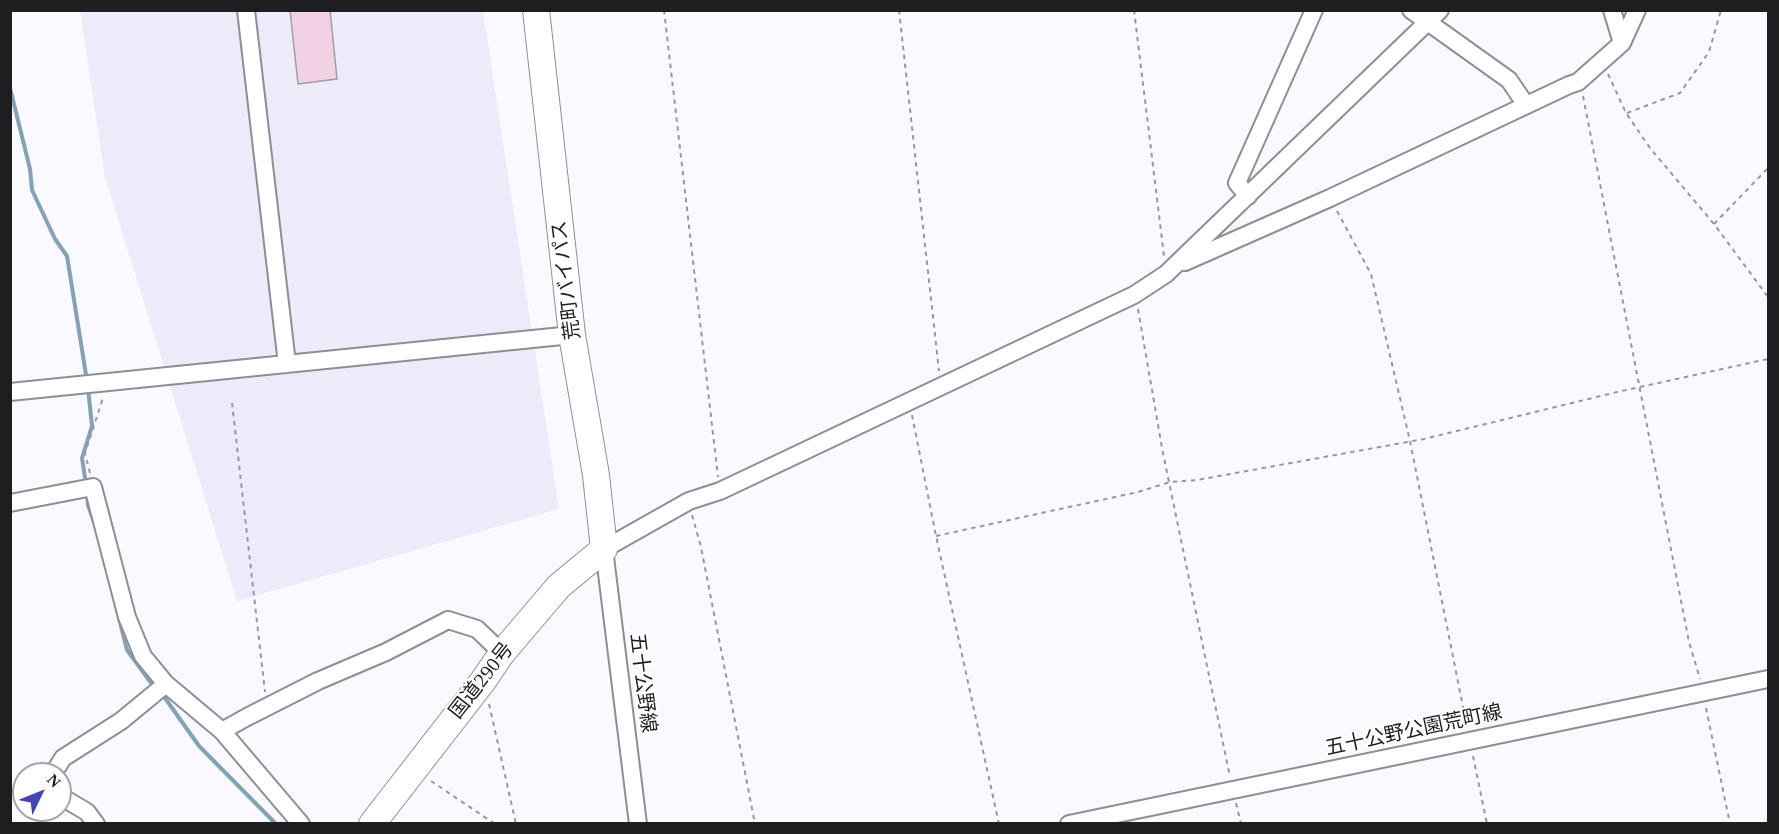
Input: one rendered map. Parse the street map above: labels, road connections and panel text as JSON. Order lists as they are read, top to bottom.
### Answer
{
  "streets": {
    "highway": ["荒町バイパス", "国道290号"],
    "street": ["五十公野線", "五十公野公園荒町線"]
  },
  "crossings": [
    ["荒町バイパス", "国道290号"],
    ["荒町バイパス", "五十公野線"],
    ["国道290号", "五十公野線"]
  ],
  "north": "top right"
}
